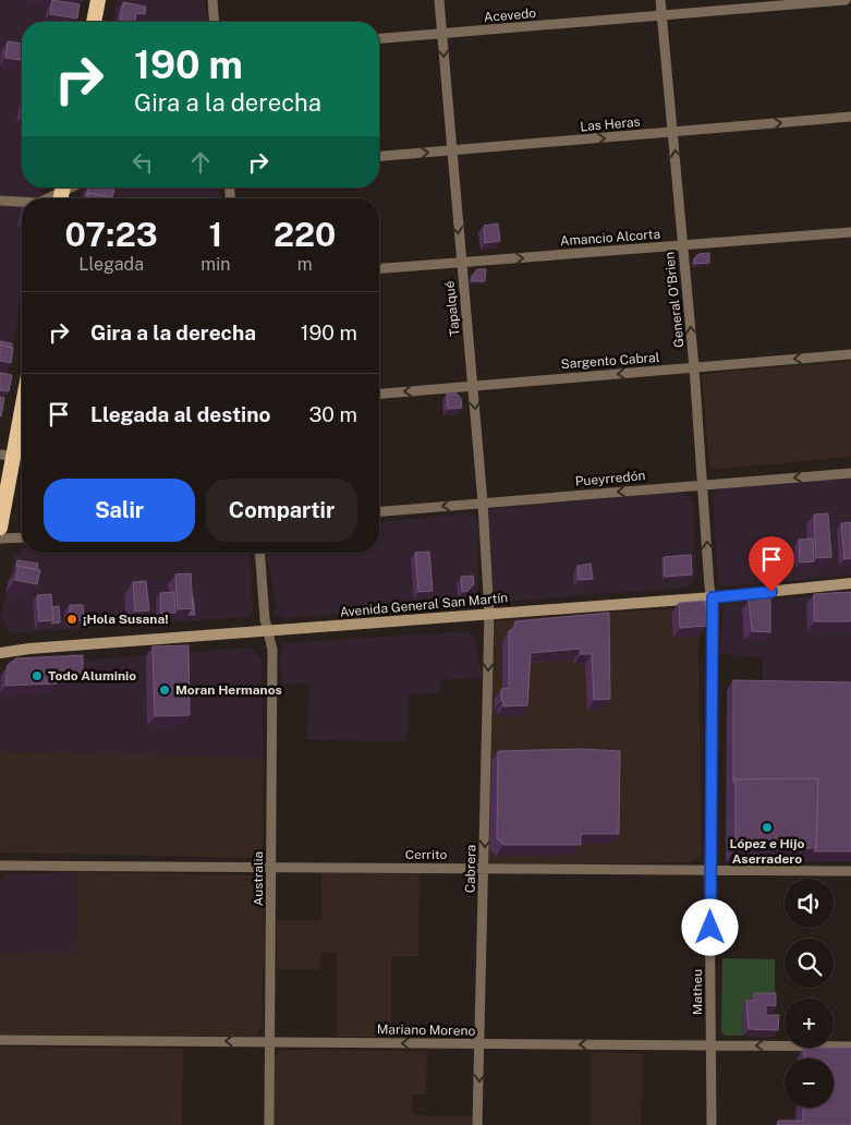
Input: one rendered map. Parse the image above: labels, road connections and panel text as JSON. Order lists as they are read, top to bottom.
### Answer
{
  "streets": {
    "main road": ["Avenida General San Martín"],
    "street": [
      "Acevedo",
      "Las Heras",
      "Amancio Alcorta",
      "General O'Brien",
      "Tapalqué",
      "Sargento Cabral",
      "Pueyrredón",
      "Cerrito",
      "Cabrera",
      "Australia",
      "Matheu",
      "Mariano Moreno"
    ]
  },
  "crossings": [
    ["Acevedo", "General O'Brien"],
    ["Acevedo", "Tapalqué"],
    ["Las Heras", "General O'Brien"],
    ["Las Heras", "Tapalqué"],
    ["Amancio Alcorta", "General O'Brien"],
    ["Amancio Alcorta", "Tapalqué"],
    ["General O'Brien", "Sargento Cabral"],
    ["General O'Brien", "Pueyrredón"],
    ["General O'Brien", "Avenida General San Martín"],
    ["General O'Brien", "Matheu"],
    ["Tapalqué", "Sargento Cabral"],
    ["Tapalqué", "Pueyrredón"],
    ["Tapalqué", "Avenida General San Martín"],
    ["Tapalqué", "Cabrera"],
    ["Avenida General San Martín", "Cabrera"],
    ["Avenida General San Martín", "Australia"],
    ["Avenida General San Martín", "Matheu"],
    ["Cerrito", "Cabrera"],
    ["Cerrito", "Australia"],
    ["Cerrito", "Matheu"],
    ["Cabrera", "Mariano Moreno"],
    ["Australia", "Mariano Moreno"],
    ["Matheu", "Mariano Moreno"]
  ],
  "one_way": [
    "Las Heras",
    "Amancio Alcorta",
    "General O'Brien",
    "Tapalqué",
    "Sargento Cabral",
    "Pueyrredón",
    "Cabrera",
    "Mariano Moreno"
  ],
  "places": [
    "¡Hola Susana!",
    "Todo Aluminio",
    "Moran Hermanos",
    "López e Hijo Aserradero"
  ],
  "page": {
    "turn": ["190 m", "Gira a la derecha"],
    "eta": [
      "07:23",
      "Llegada",
      "1",
      "min",
      "220",
      "m"
    ],
    "list": [
      {
        "name": "Gira a la derecha",
        "value": "190 m"
      },
      {
        "name": "Llegada al destino",
        "value": "30 m"
      }
    ],
    "buttons": ["Salir", "Compartir"],
    "map_buttons": ["+", "−"]
  }
}
